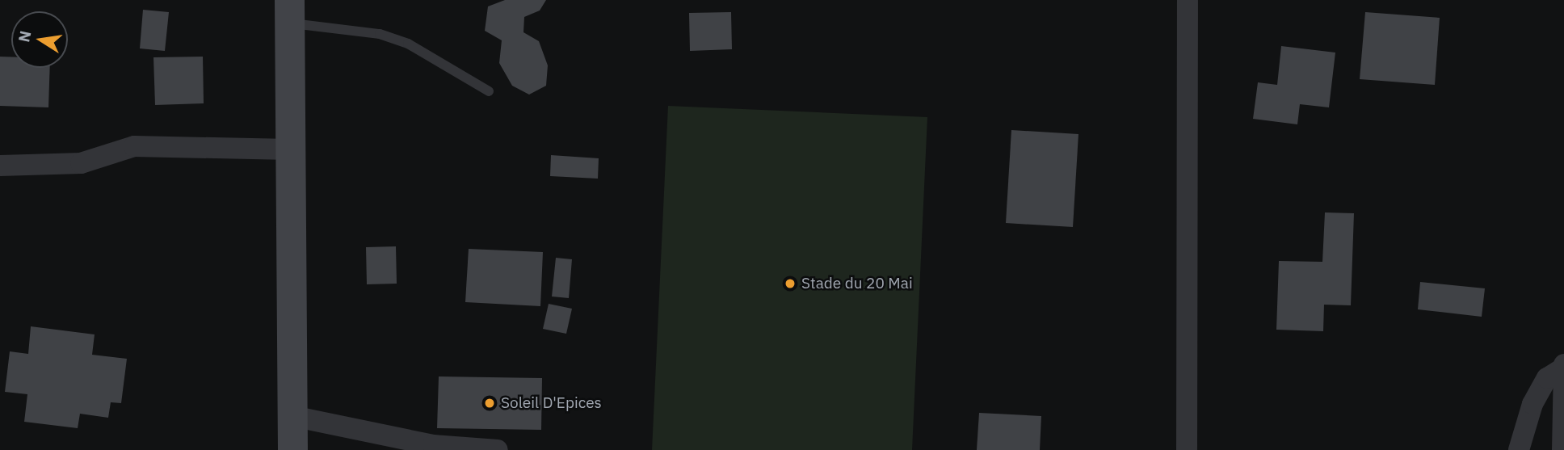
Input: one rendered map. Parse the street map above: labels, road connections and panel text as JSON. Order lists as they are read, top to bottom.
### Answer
{
  "places": ["Stade du 20 Mai", "Soleil D'Epices"],
  "north": "left"
}
